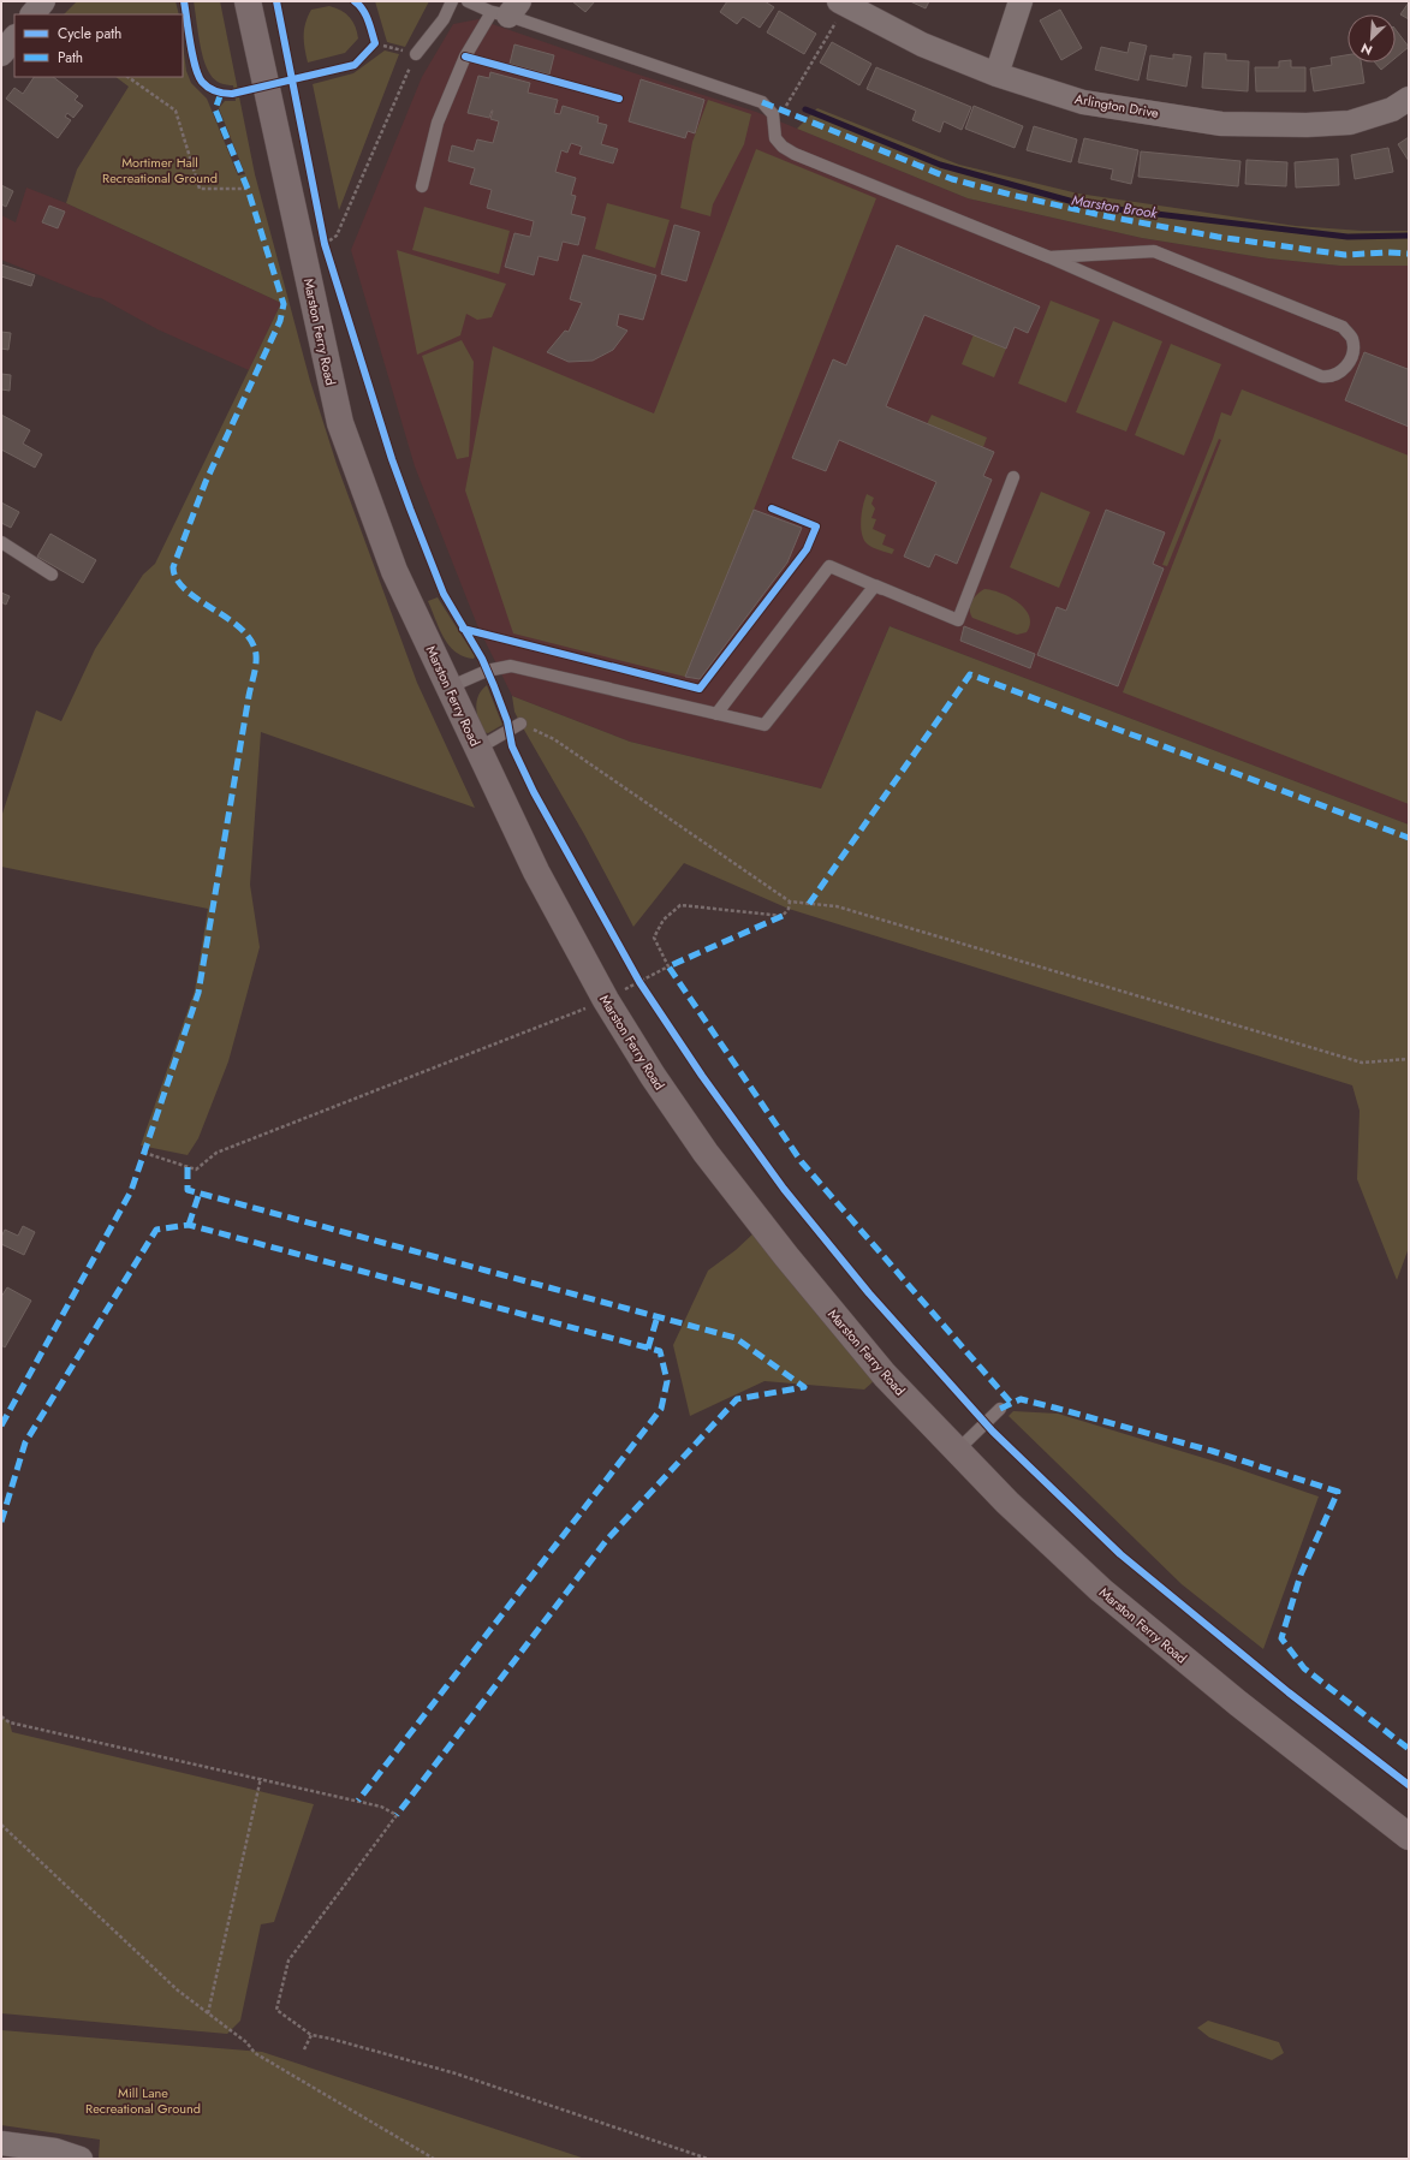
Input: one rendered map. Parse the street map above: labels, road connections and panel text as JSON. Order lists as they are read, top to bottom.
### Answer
{
  "streets": {
    "main road": ["Marston Ferry Road"],
    "street": ["Arlington Drive"]
  },
  "water": ["Marston Brook"],
  "parks": ["Mortimer Hall Recreational Ground", "Mill Lane Recreational Ground"],
  "legend": ["Cycle path", "Path"],
  "north": "bottom left"
}
